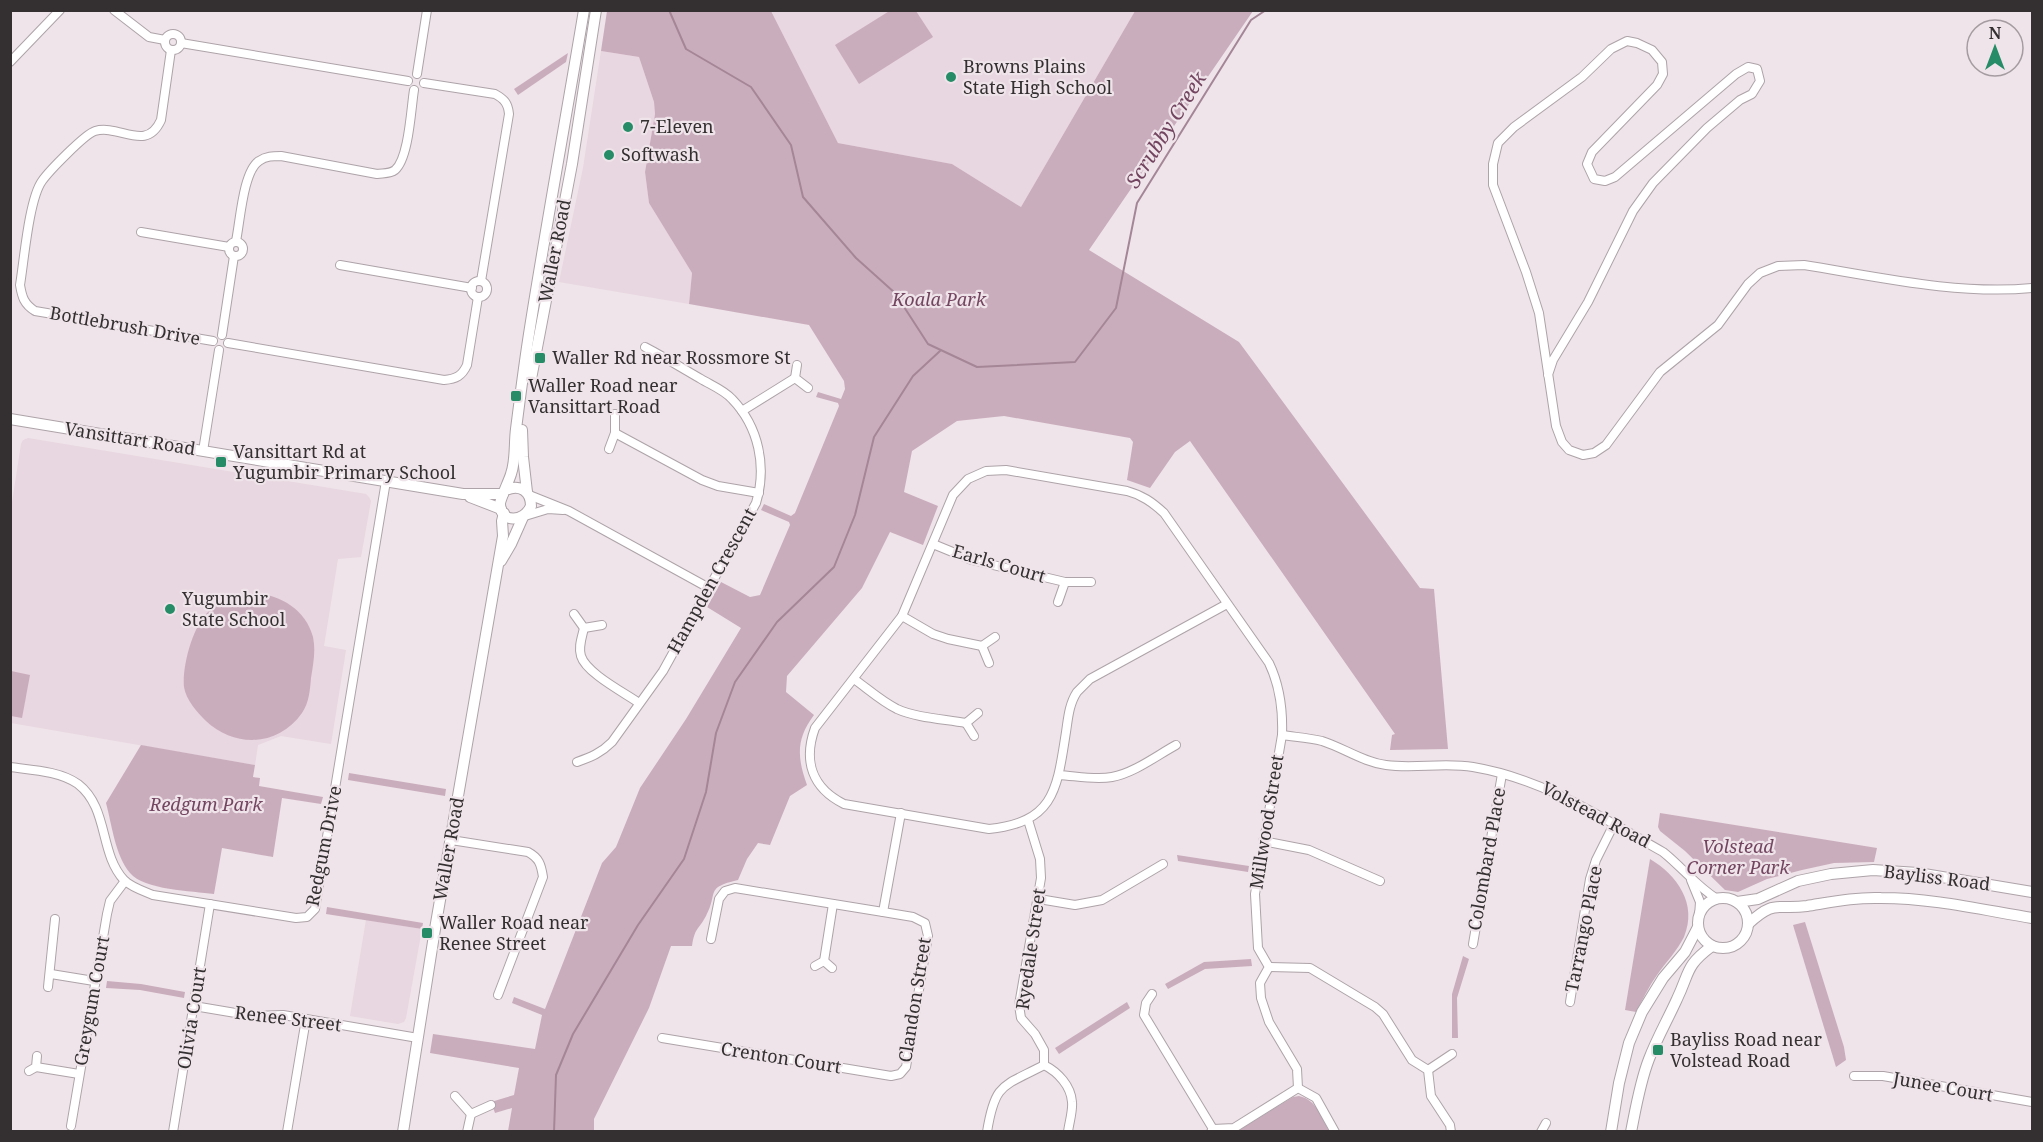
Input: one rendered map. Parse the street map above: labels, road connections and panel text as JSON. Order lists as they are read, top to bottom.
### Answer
{
  "streets": {
    "street": [
      "Waller Road",
      "Bottlebrush Drive",
      "Vansittart Road",
      "Earls Court",
      "Hampden Crescent",
      "Volstead Road",
      "Millwood Street",
      "Redgum Drive",
      "Colombard Place",
      "Bayliss Road",
      "Tarrango Place",
      "Ryedale Street",
      "Clandon Street",
      "Greygum Court",
      "Olivia Court",
      "Renee Street",
      "Crenton Court",
      "Junee Court"
    ]
  },
  "crossings": [
    ["Waller Road", "Vansittart Road"],
    ["Waller Road", "Renee Street"],
    ["Vansittart Road", "Redgum Drive"],
    ["Earls Court", "Millwood Street"],
    ["Volstead Road", "Millwood Street"],
    ["Volstead Road", "Colombard Place"],
    ["Volstead Road", "Bayliss Road"],
    ["Volstead Road", "Tarrango Place"],
    ["Millwood Street", "Ryedale Street"],
    ["Redgum Drive", "Greygum Court"],
    ["Redgum Drive", "Olivia Court"],
    ["Clandon Street", "Crenton Court"],
    ["Olivia Court", "Renee Street"]
  ],
  "water": ["Scrubby Creek"],
  "parks": ["Koala Park", "Redgum Park", "Volstead Corner Park"],
  "places": {
    "other": [
      "Browns Plains State High School",
      "7-Eleven",
      "Softwash",
      "Yugumbir State School"
    ],
    "transit": [
      "Waller Rd near Rossmore St",
      "Waller Road near Vansittart Road",
      "Vansittart Rd at Yugumbir Primary School",
      "Waller Road near Renee Street",
      "Bayliss Road near Volstead Road"
    ]
  },
  "north": "top"
}
